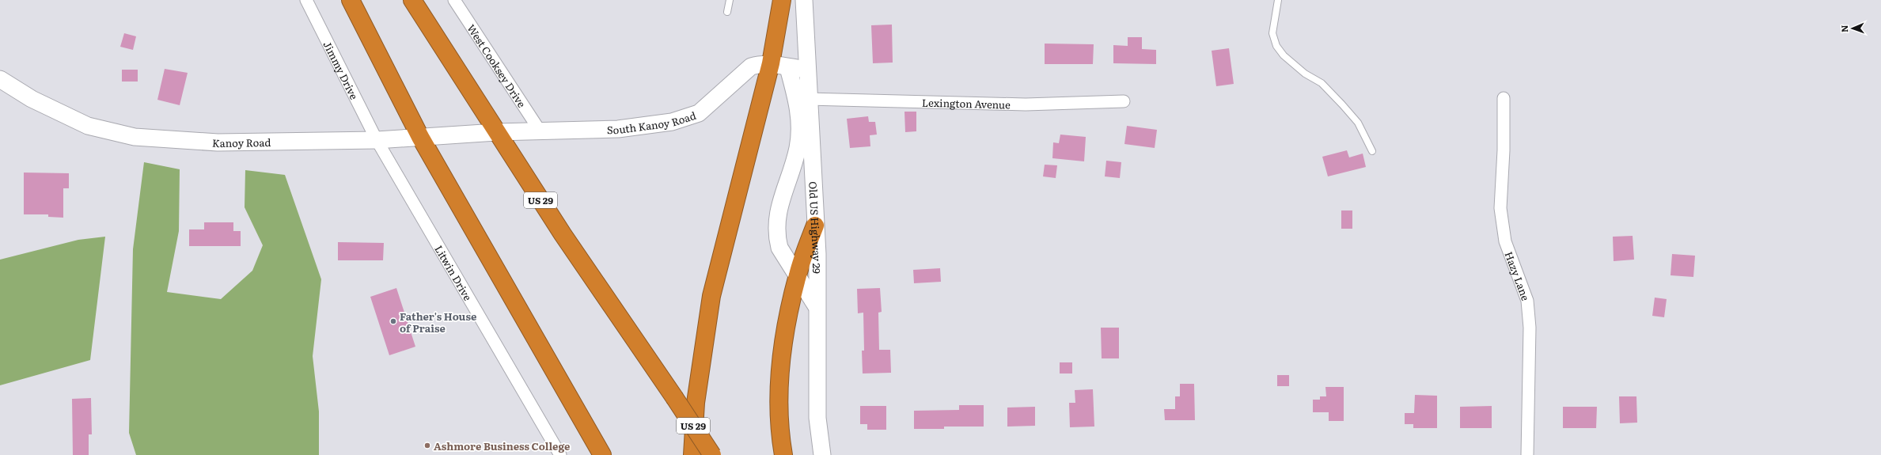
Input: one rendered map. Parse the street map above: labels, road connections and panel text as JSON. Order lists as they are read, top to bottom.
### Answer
{
  "streets": {
    "highway": ["US 29"],
    "street": [
      "West Cooksey Drive",
      "Jimmy Drive",
      "Lexington Avenue",
      "South Kanoy Road",
      "Kanoy Road",
      "Old US Highway 29",
      "Litwin Drive",
      "Hazy Lane"
    ]
  },
  "crossings": [
    ["West Cooksey Drive", "South Kanoy Road"],
    ["Jimmy Drive", "Kanoy Road"],
    ["Jimmy Drive", "Litwin Drive"],
    ["Lexington Avenue", "Old US Highway 29"],
    ["South Kanoy Road", "Kanoy Road"],
    ["South Kanoy Road", "US 29"],
    ["South Kanoy Road", "Old US Highway 29"],
    ["Kanoy Road", "US 29"],
    ["Kanoy Road", "Litwin Drive"]
  ],
  "places": ["Father's House of Praise", "Ashmore Business College"],
  "north": "left"
}
